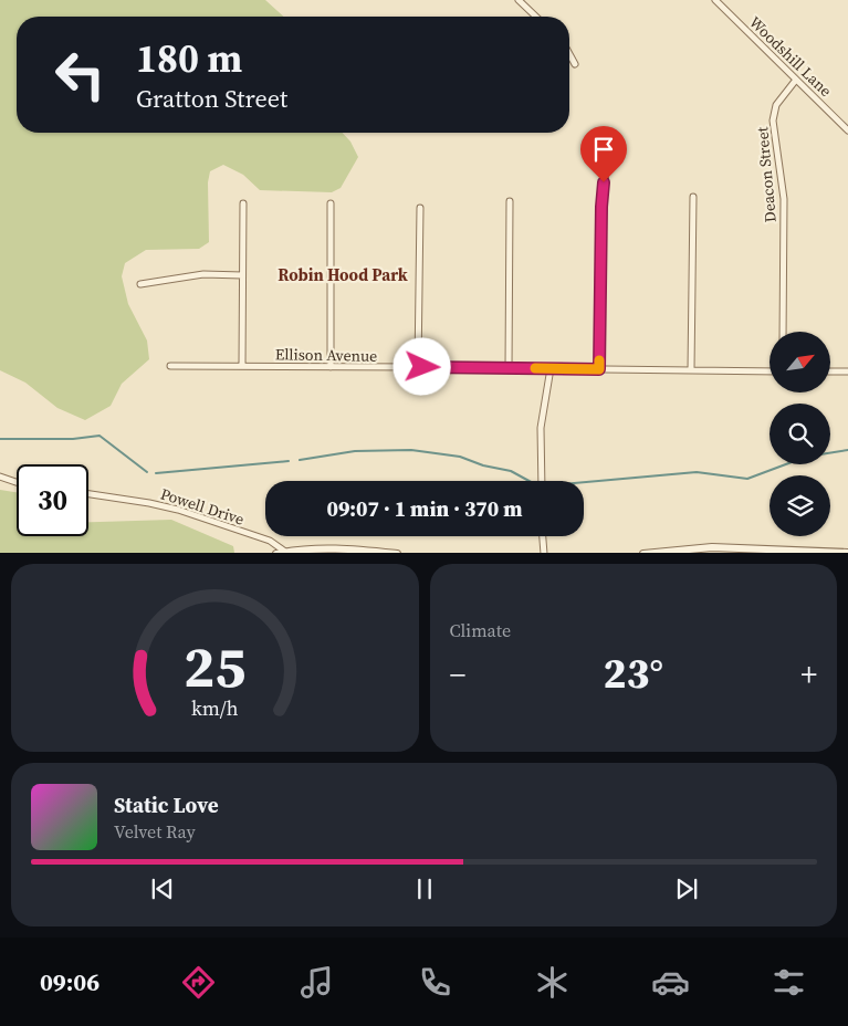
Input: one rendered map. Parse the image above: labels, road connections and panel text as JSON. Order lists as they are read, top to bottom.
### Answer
{
  "streets": {
    "street": [
      "Woodshill Lane",
      "Deacon Street",
      "Ellison Avenue",
      "Powell Drive"
    ]
  },
  "crossings": [
    ["Woodshill Lane", "Deacon Street"]
  ],
  "districts": ["Robin Hood Park"],
  "north": "top right",
  "page": {
    "turn": ["180 m", "Gratton Street"],
    "limit": "30",
    "trip": "09:07 · 1 min · 370 m",
    "tile": "Climate",
    "heat": ["−", "23°", "+"],
    "song": ["Static Love", "Velvet Ray"],
    "tabs": "09:06",
    "gauge": ["25", "km/h"]
  }
}
